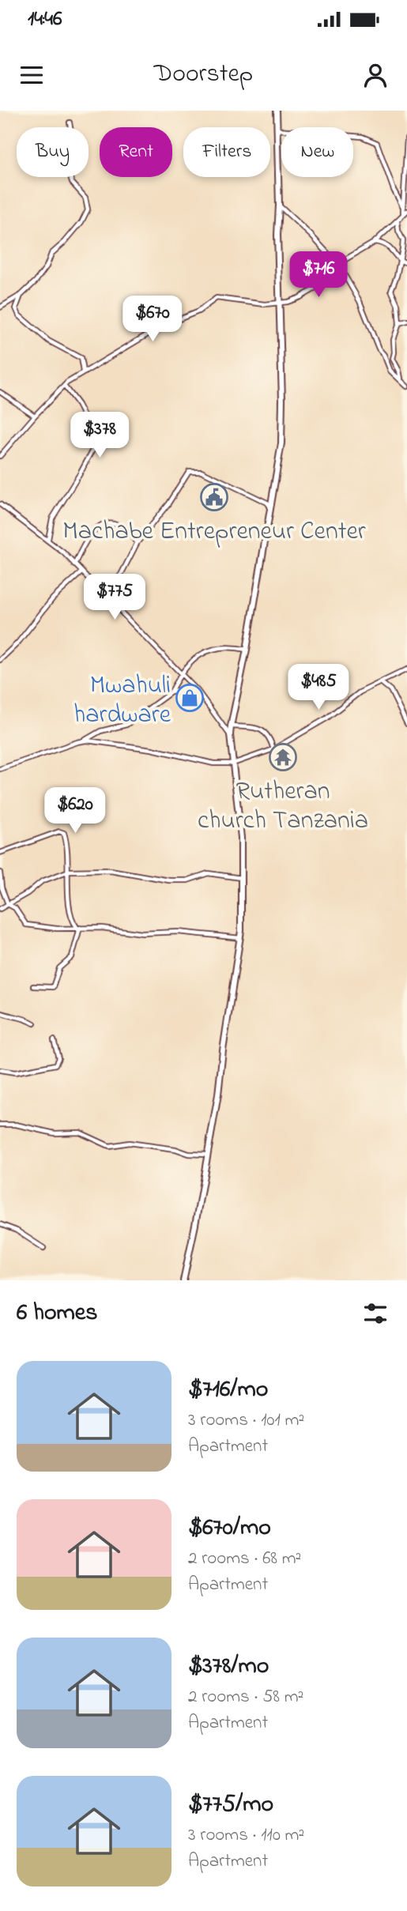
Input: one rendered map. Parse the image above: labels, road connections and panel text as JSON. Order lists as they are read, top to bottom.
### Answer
{
  "places": {
    "public building": ["Machabe Entrepreneur Center"],
    "shop": ["Mwahuli hardware"],
    "temple": ["Rutheran church Tanzania"]
  },
  "page": {
    "status": "14:46",
    "header": "Doorstep",
    "chip": [
      "Buy",
      "Rent",
      "Filters",
      "New"
    ],
    "price": [
      "$716",
      "$670",
      "$378",
      "$775",
      "$485",
      "$620"
    ],
    "heading": "6 homes",
    "list": [
      {
        "name": "$716/mo",
        "note": "3 rooms · 101 m² · Apartment"
      },
      {
        "name": "$670/mo",
        "note": "2 rooms · 68 m² · Apartment"
      },
      {
        "name": "$378/mo",
        "note": "2 rooms · 58 m² · Apartment"
      },
      {
        "name": "$775/mo",
        "note": "3 rooms · 110 m² · Apartment"
      }
    ]
  }
}
